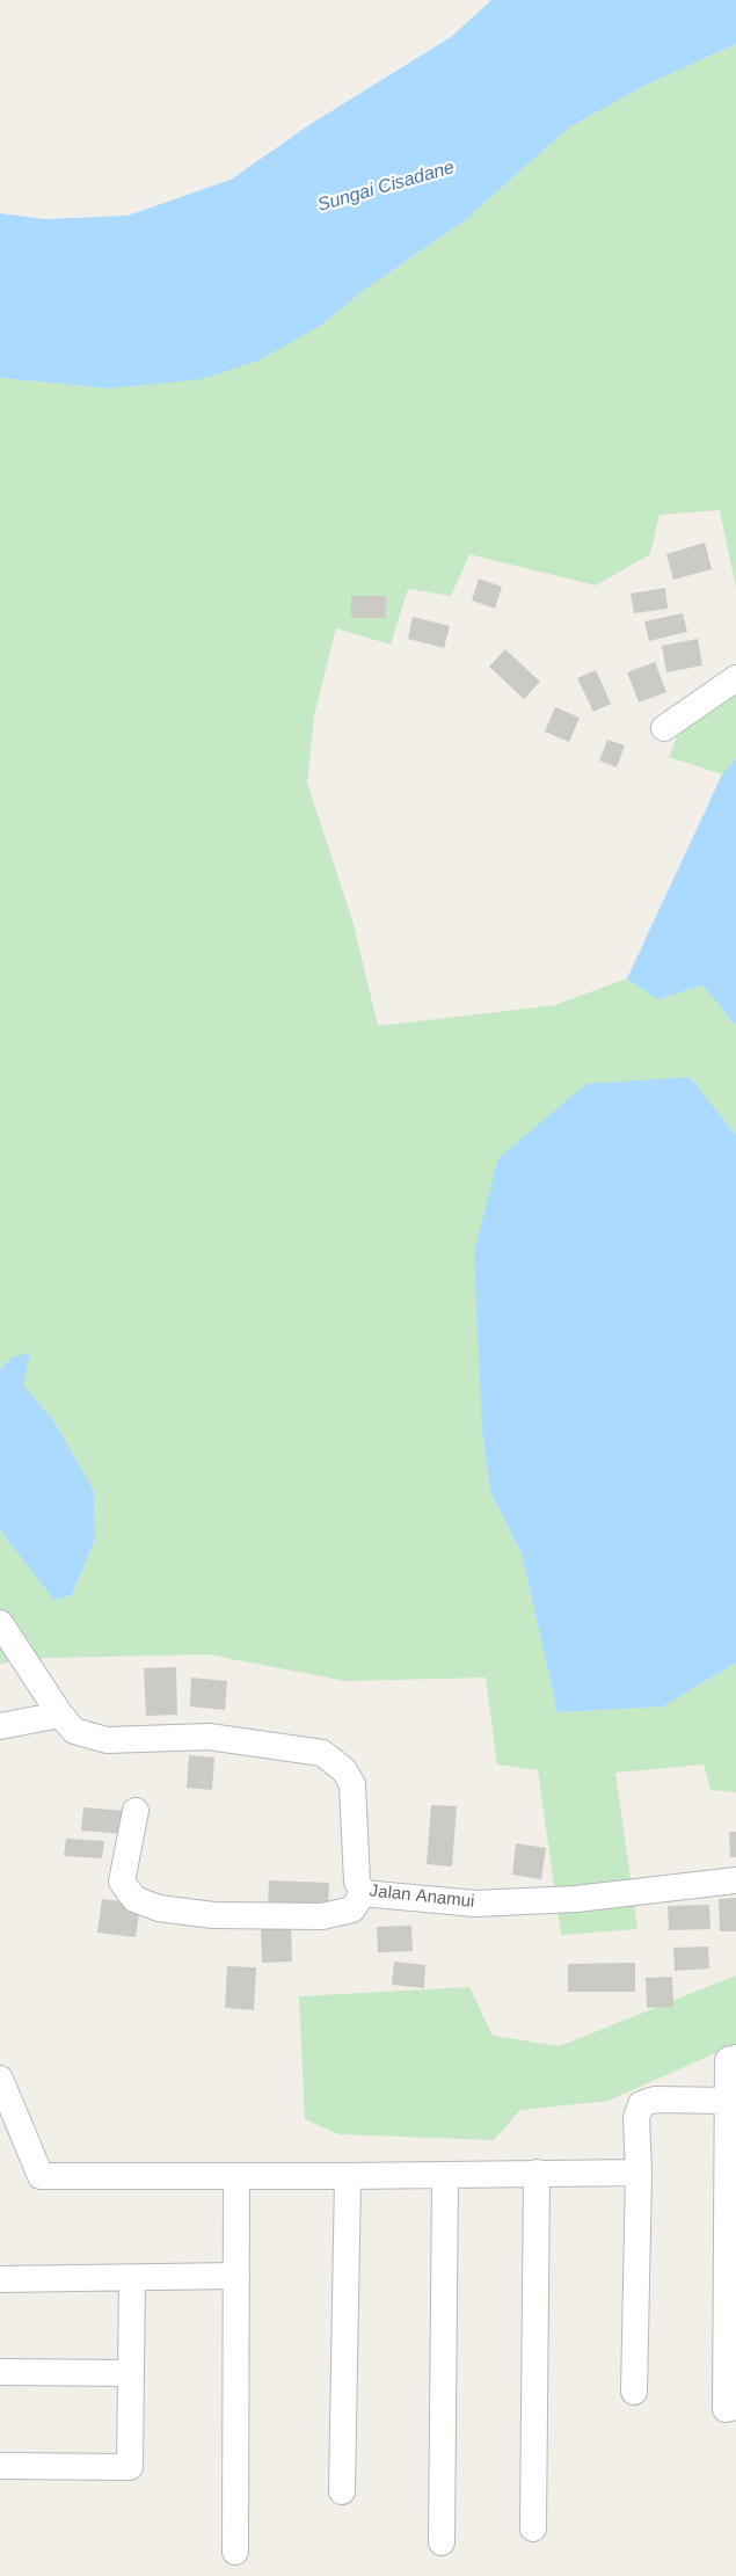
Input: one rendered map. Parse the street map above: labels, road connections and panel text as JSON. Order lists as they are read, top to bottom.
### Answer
{
  "streets": {
    "street": ["Jalan Anamui"]
  },
  "water": ["Sungai Cisadane"]
}
